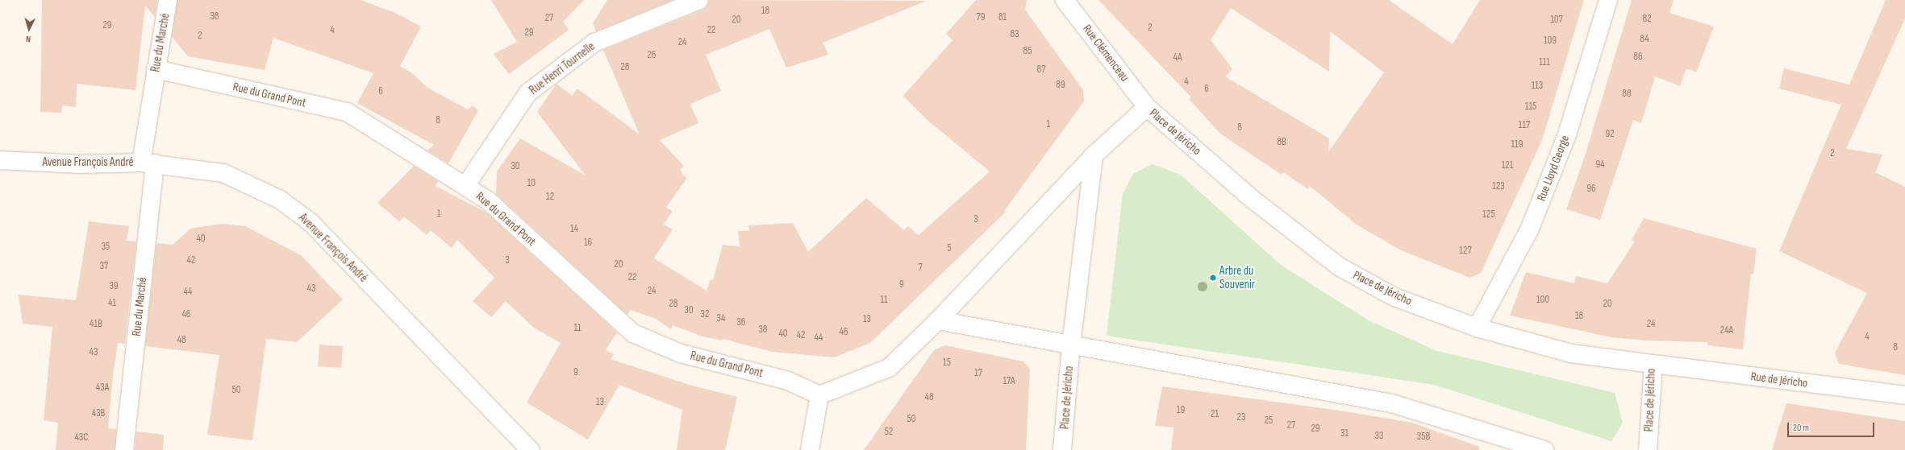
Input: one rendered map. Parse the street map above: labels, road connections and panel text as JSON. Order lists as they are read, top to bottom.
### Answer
{
  "streets": {
    "street": [
      "Rue du Marché",
      "Rue Clémenceau",
      "Rue Henri Tournelle",
      "Rue du Grand Pont",
      "Place de Jéricho",
      "Avenue François André",
      "Rue Lloyd George",
      "Rue de Jéricho"
    ]
  },
  "crossings": [
    ["Rue du Marché", "Rue du Grand Pont"],
    ["Rue du Marché", "Avenue François André"],
    ["Rue Clémenceau", "Place de Jéricho"],
    ["Rue Henri Tournelle", "Rue du Grand Pont"],
    ["Place de Jéricho", "Rue Lloyd George"],
    ["Place de Jéricho", "Rue de Jéricho"]
  ],
  "places": ["Arbre du Souvenir"],
  "house_numbers": [
    "18",
    "38",
    "79",
    "81",
    "27",
    "82",
    "20",
    "107",
    "29",
    "2",
    "4",
    "22",
    "29",
    "83",
    "2",
    "84",
    "109",
    "24",
    "85",
    "26",
    "86",
    "4A",
    "111",
    "28",
    "87",
    "4",
    "89",
    "113",
    "6",
    "6",
    "88",
    "115",
    "8",
    "1",
    "117",
    "8",
    "92",
    "8B",
    "119",
    "2",
    "94",
    "121",
    "30",
    "10",
    "123",
    "96",
    "12",
    "1",
    "125",
    "3",
    "14",
    "40",
    "16",
    "35",
    "5",
    "127",
    "42",
    "3",
    "20",
    "37",
    "7",
    "22",
    "9",
    "39",
    "43",
    "24",
    "44",
    "11",
    "100",
    "41",
    "28",
    "20",
    "30",
    "46",
    "32",
    "18",
    "34",
    "13",
    "36",
    "41B",
    "24",
    "11",
    "38",
    "24A",
    "46",
    "40",
    "42",
    "4",
    "44",
    "48",
    "8",
    "43",
    "15",
    "9",
    "17",
    "17A",
    "43A",
    "50",
    "48",
    "13",
    "19",
    "43B",
    "21",
    "23",
    "50",
    "25",
    "27",
    "29",
    "52",
    "31",
    "33",
    "35B",
    "43C"
  ],
  "scale_bar": "20 m",
  "north": "bottom"
}
